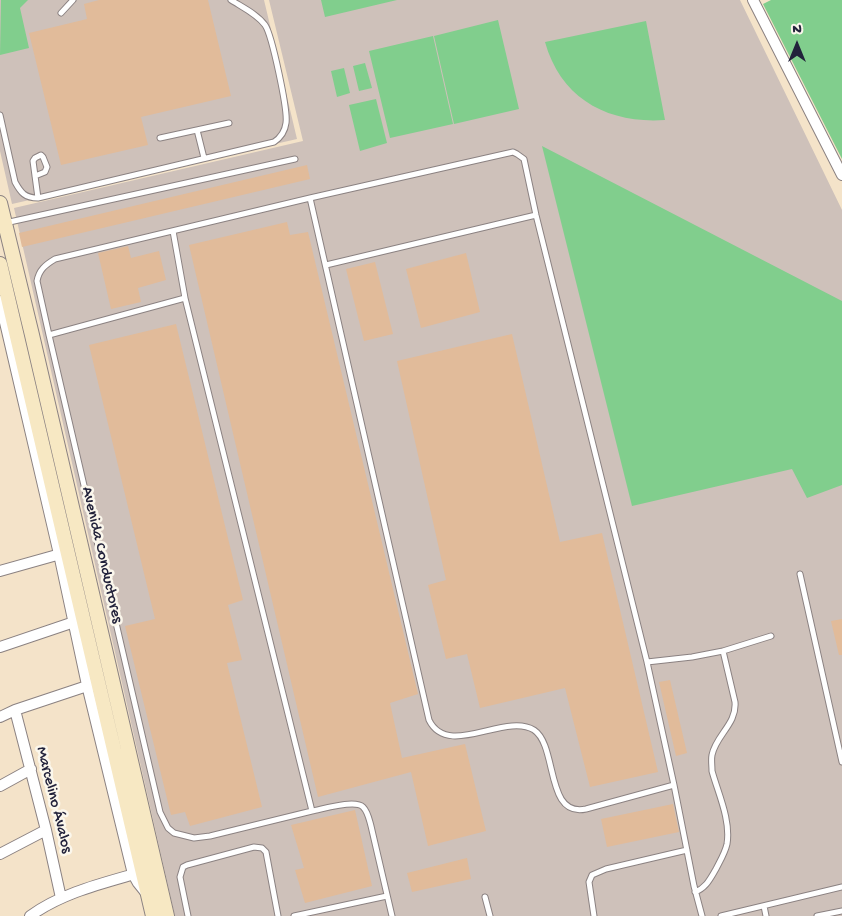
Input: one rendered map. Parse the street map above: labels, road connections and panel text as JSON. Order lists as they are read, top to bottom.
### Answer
{
  "streets": {
    "main road": ["Avenida Conductores"],
    "street": ["Marcelino Ávalos"]
  },
  "north": "top"
}
